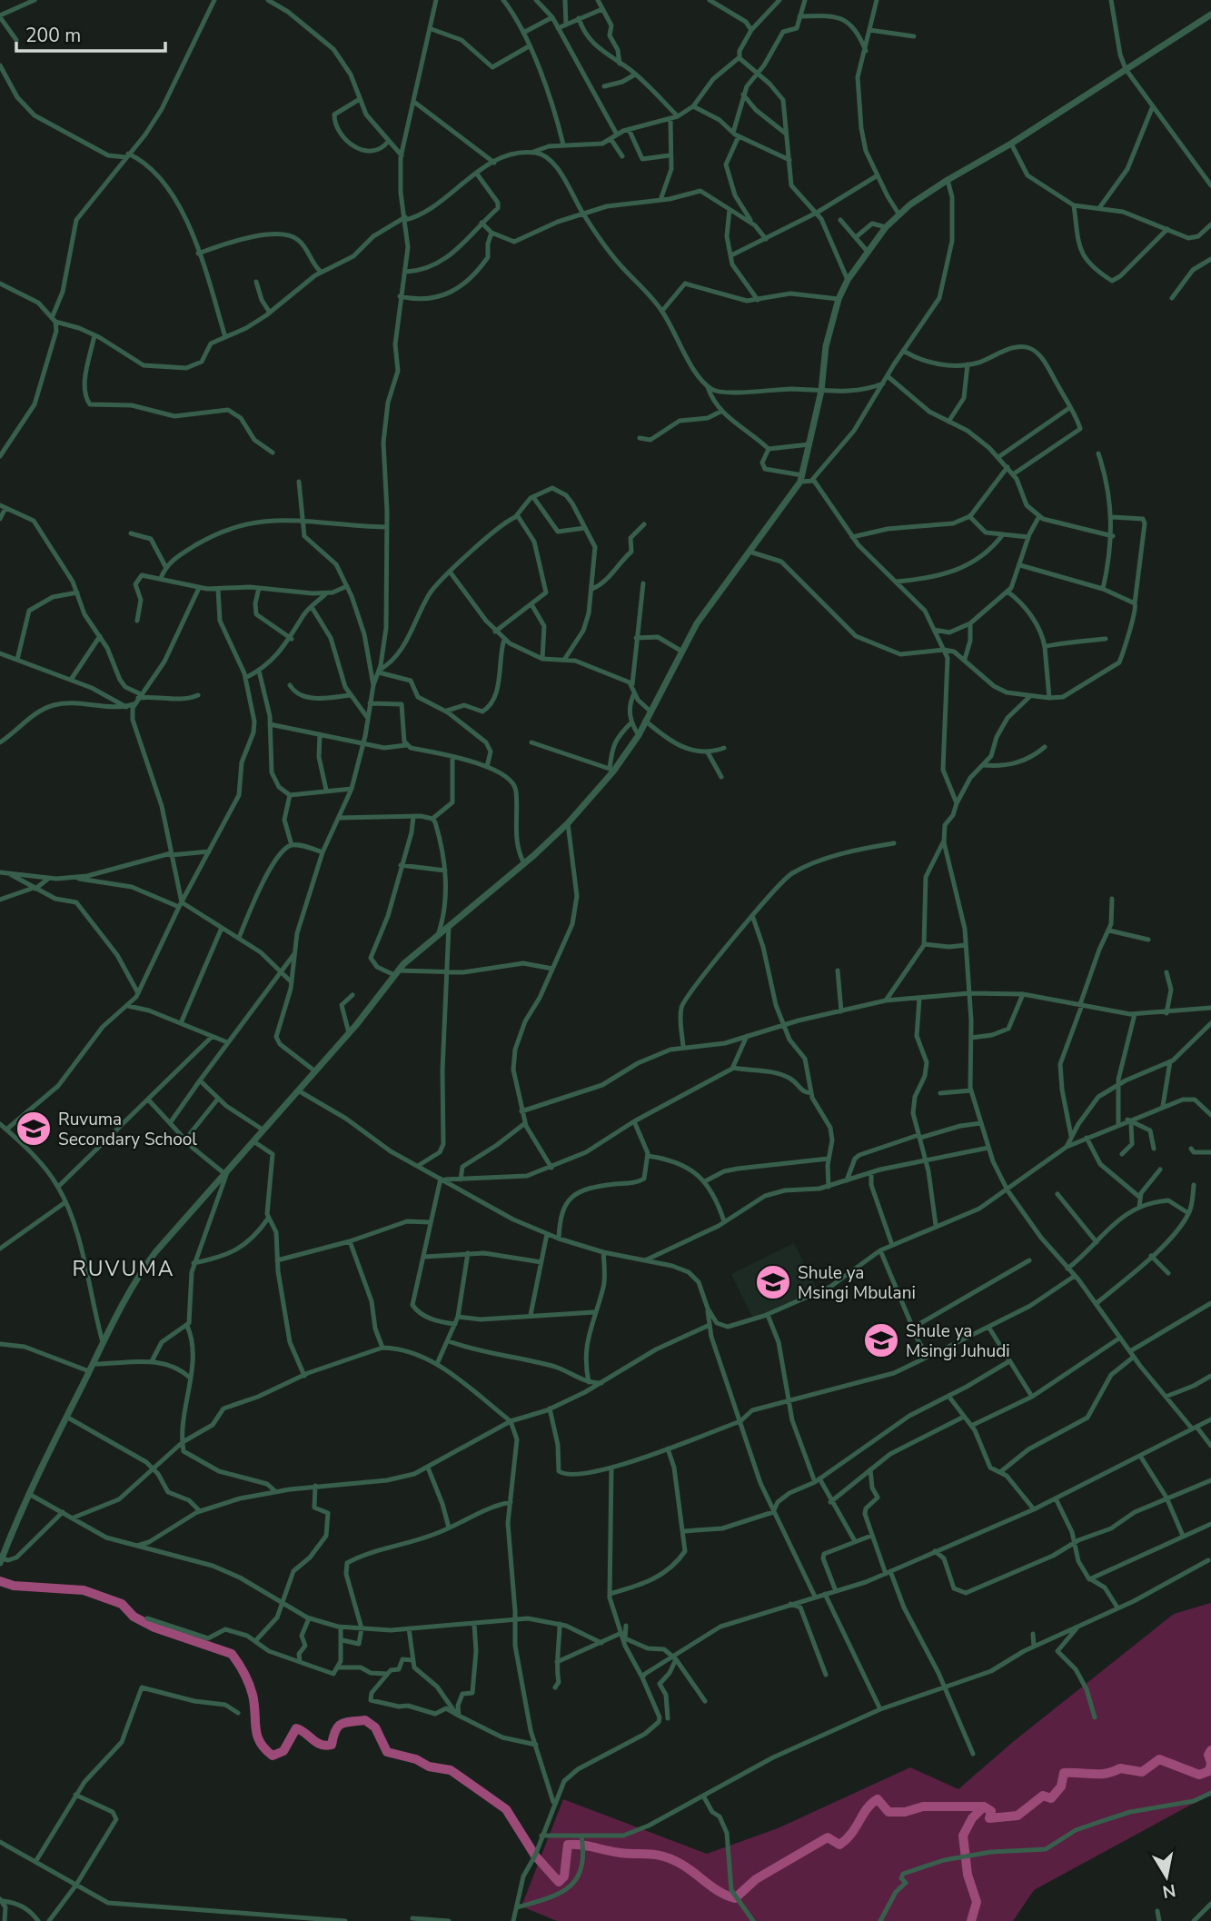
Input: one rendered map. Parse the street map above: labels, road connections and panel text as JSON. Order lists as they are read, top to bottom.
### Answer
{
  "districts": ["RUVUMA"],
  "places": {
    "school or university": ["Ruvuma Secondary School", "Shule ya Msingi Mbulani", "Shule ya Msingi Juhudi"]
  },
  "scale_bar": "200 m",
  "north": "bottom"
}
